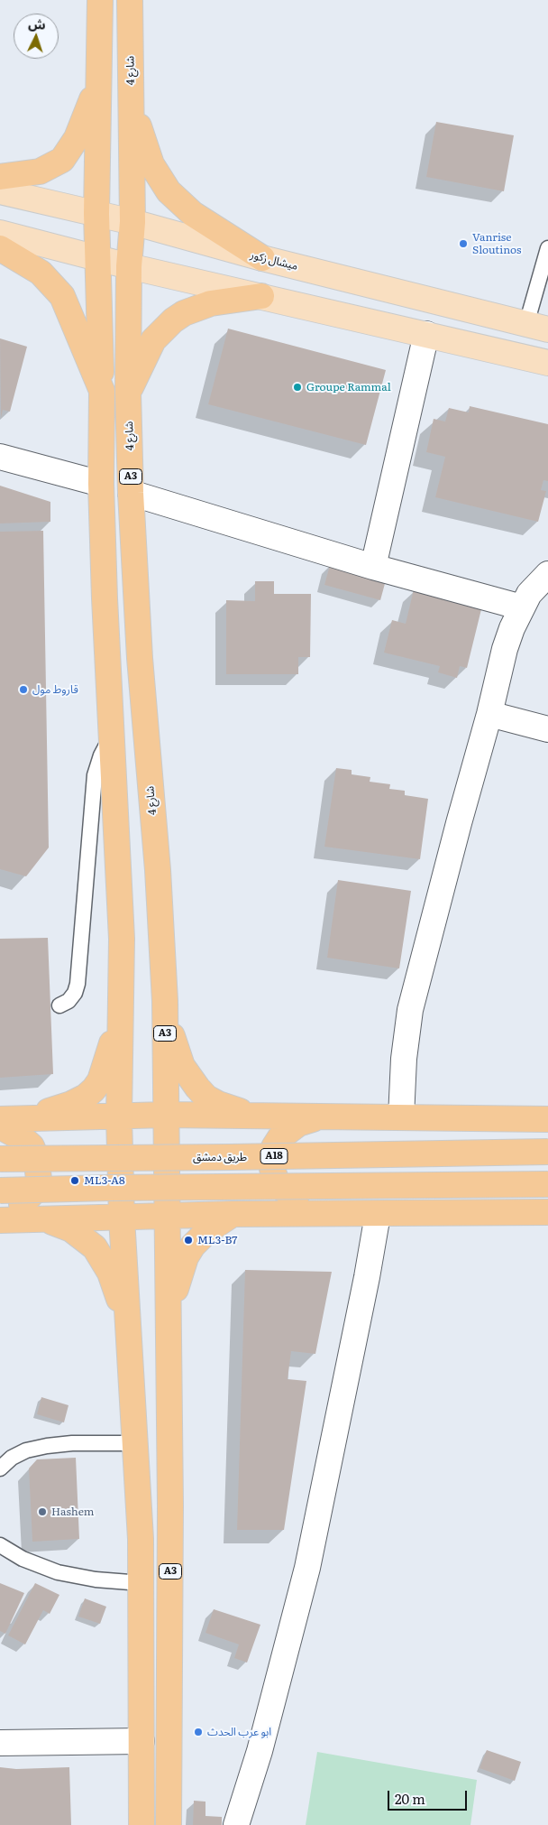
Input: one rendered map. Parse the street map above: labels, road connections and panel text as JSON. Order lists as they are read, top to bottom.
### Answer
{
  "streets": {
    "highway": [
      "شارع 4",
      "A3",
      "A18",
      "طريق دمشق"
    ],
    "main road": ["ميشال زكور"]
  },
  "crossings": [
    ["شارع 4", "ميشال زكور"],
    ["شارع 4", "A3"]
  ],
  "places": [
    "Vanrise Sloutinos",
    "Groupe Rammal",
    "قاروط مول",
    "ML3-A8",
    "ML3-B7",
    "Hashem",
    "ابو عرب الحدث"
  ],
  "scale_bar": "20 m",
  "north": "top"
}
